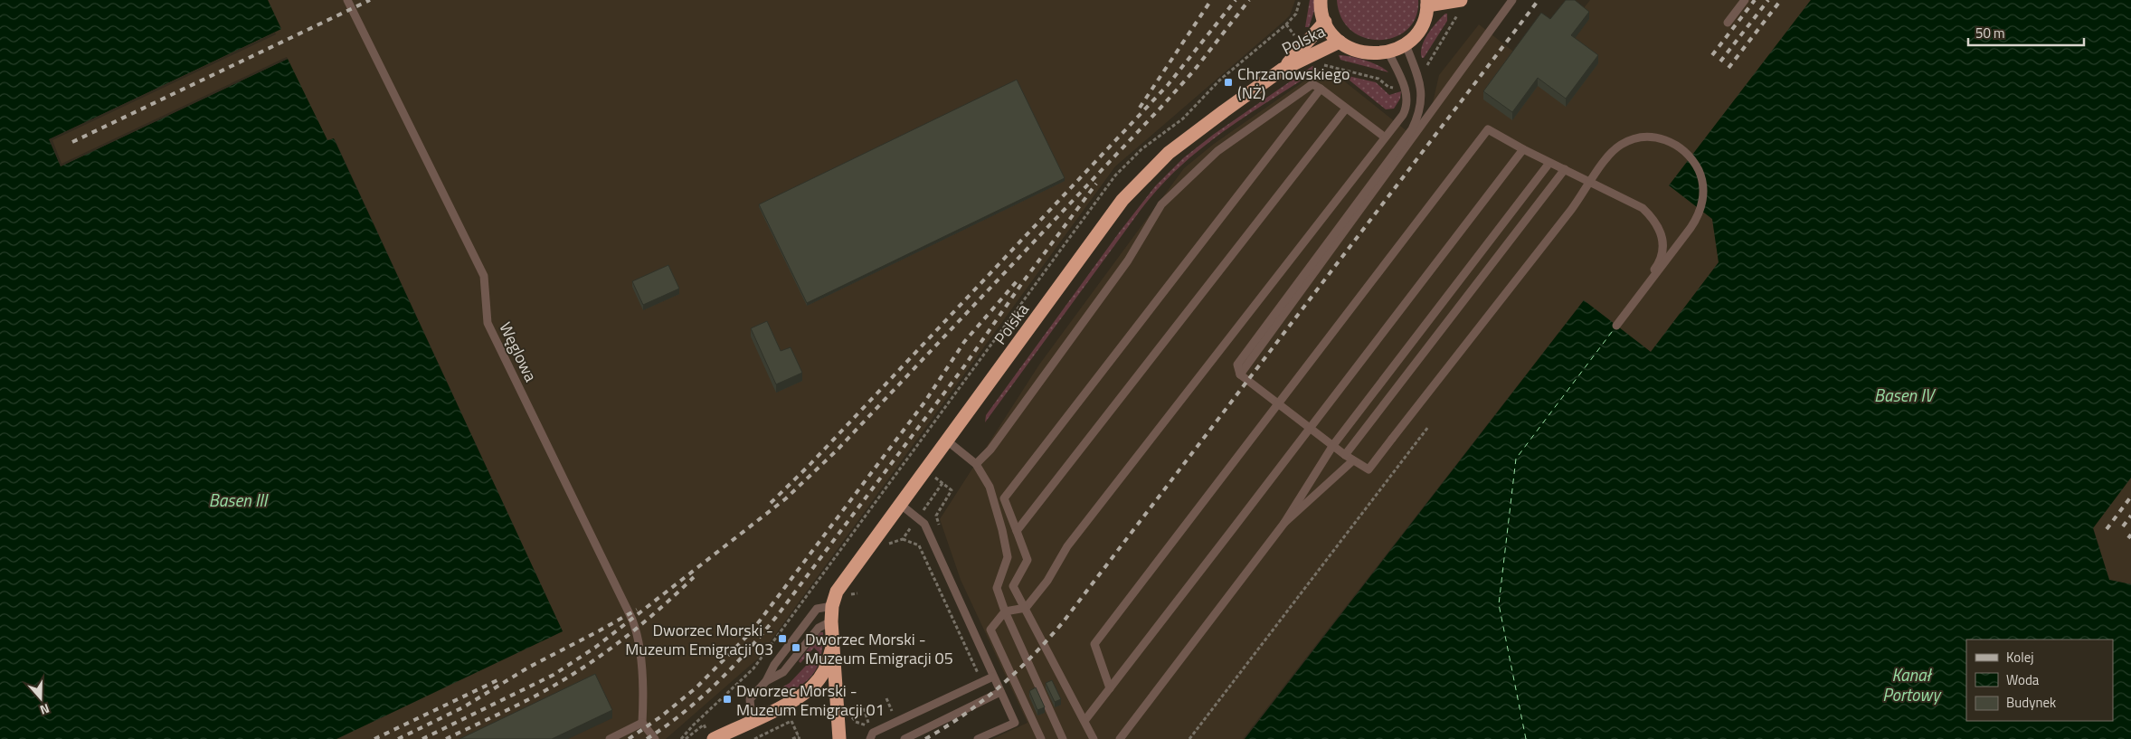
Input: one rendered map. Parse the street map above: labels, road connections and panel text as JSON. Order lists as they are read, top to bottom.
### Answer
{
  "streets": {
    "highway": ["Polska"],
    "lane": ["Węglowa"]
  },
  "water": ["Basen IV", "Basen III", "Kanał Portowy"],
  "places": {
    "transit": [
      "Chrzanowskiego (NŻ)",
      "Dworzec Morski - Muzeum Emigracji 03",
      "Dworzec Morski - Muzeum Emigracji 05",
      "Dworzec Morski - Muzeum Emigracji 01"
    ]
  },
  "legend": ["Kolej", "Woda", "Budynek"],
  "scale_bar": "50 m",
  "north": "bottom"
}
